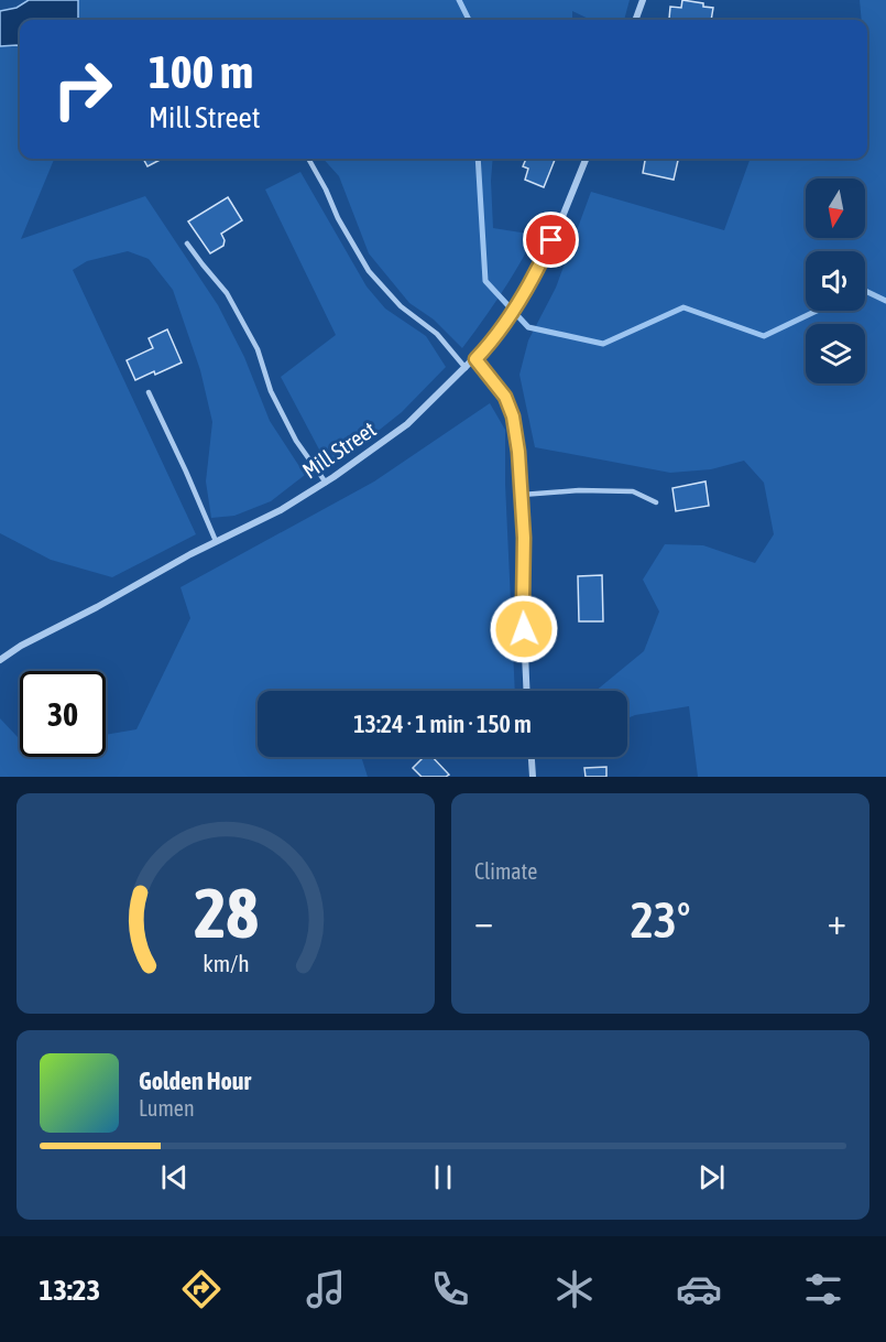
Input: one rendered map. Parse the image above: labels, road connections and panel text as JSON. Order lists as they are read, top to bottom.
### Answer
{
  "streets": {
    "street": ["Mill Street"]
  },
  "north": "bottom",
  "page": {
    "turn": ["100 m", "Mill Street"],
    "limit": "30",
    "trip": "13:24 · 1 min · 150 m",
    "tile": "Climate",
    "heat": ["−", "23°", "+"],
    "song": ["Golden Hour", "Lumen"],
    "tabs": "13:23",
    "gauge": ["28", "km/h"]
  }
}
